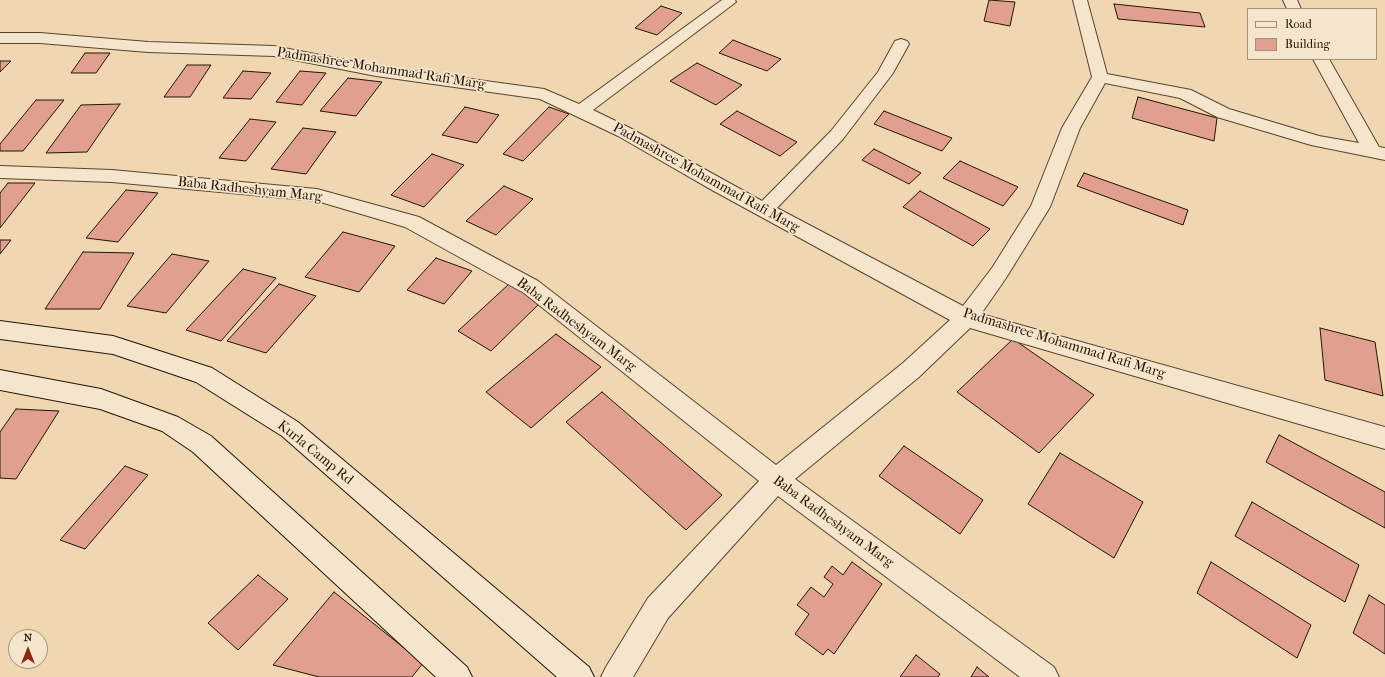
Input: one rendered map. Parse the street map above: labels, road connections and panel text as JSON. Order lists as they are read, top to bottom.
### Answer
{
  "streets": {
    "street": ["Padmashree Mohammad Rafi Marg", "Baba Radheshyam Marg", "Kurla Camp Rd"]
  },
  "legend": ["Road", "Building"],
  "north": "top"
}
